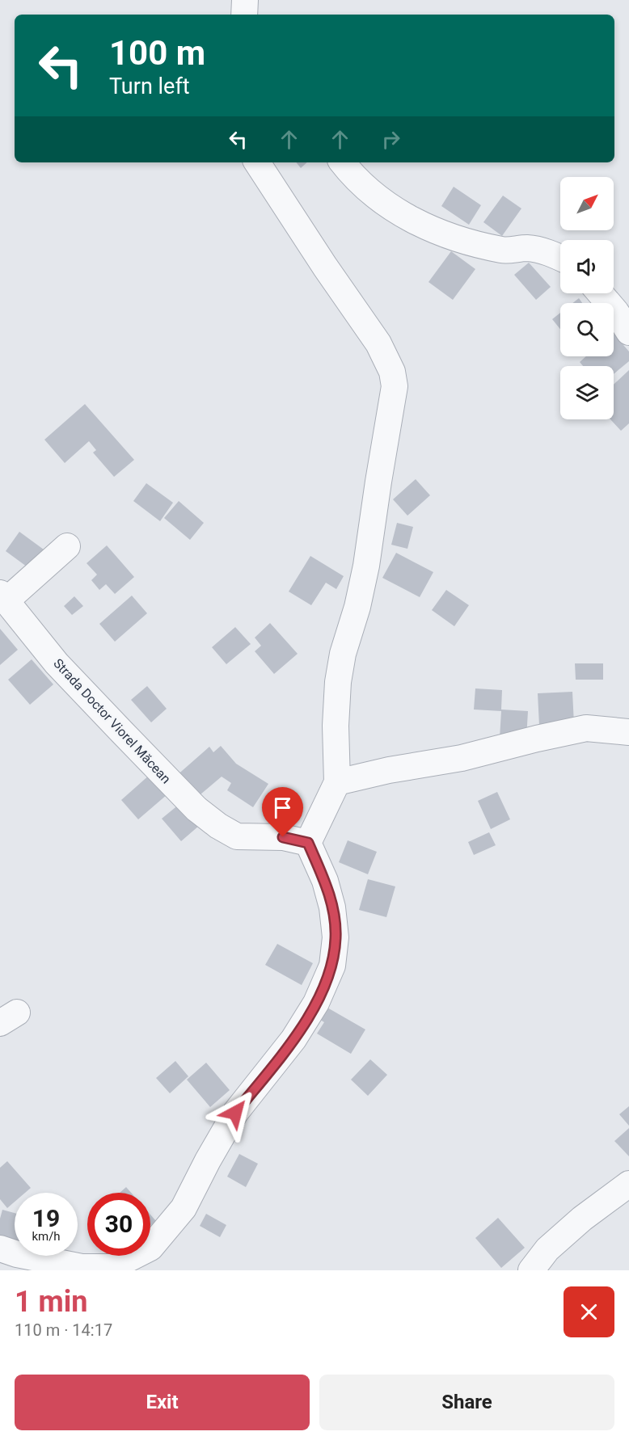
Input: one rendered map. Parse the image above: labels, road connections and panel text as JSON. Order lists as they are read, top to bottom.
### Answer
{
  "streets": {
    "street": ["Strada Doctor Viorel Măcean"]
  },
  "north": "top right",
  "page": {
    "turn": ["100 m", "Turn left"],
    "speed": "19 km/h",
    "limit": "30",
    "heading": ["1 min", "110 m · 14:17"],
    "buttons": ["Exit", "Share"]
  }
}
